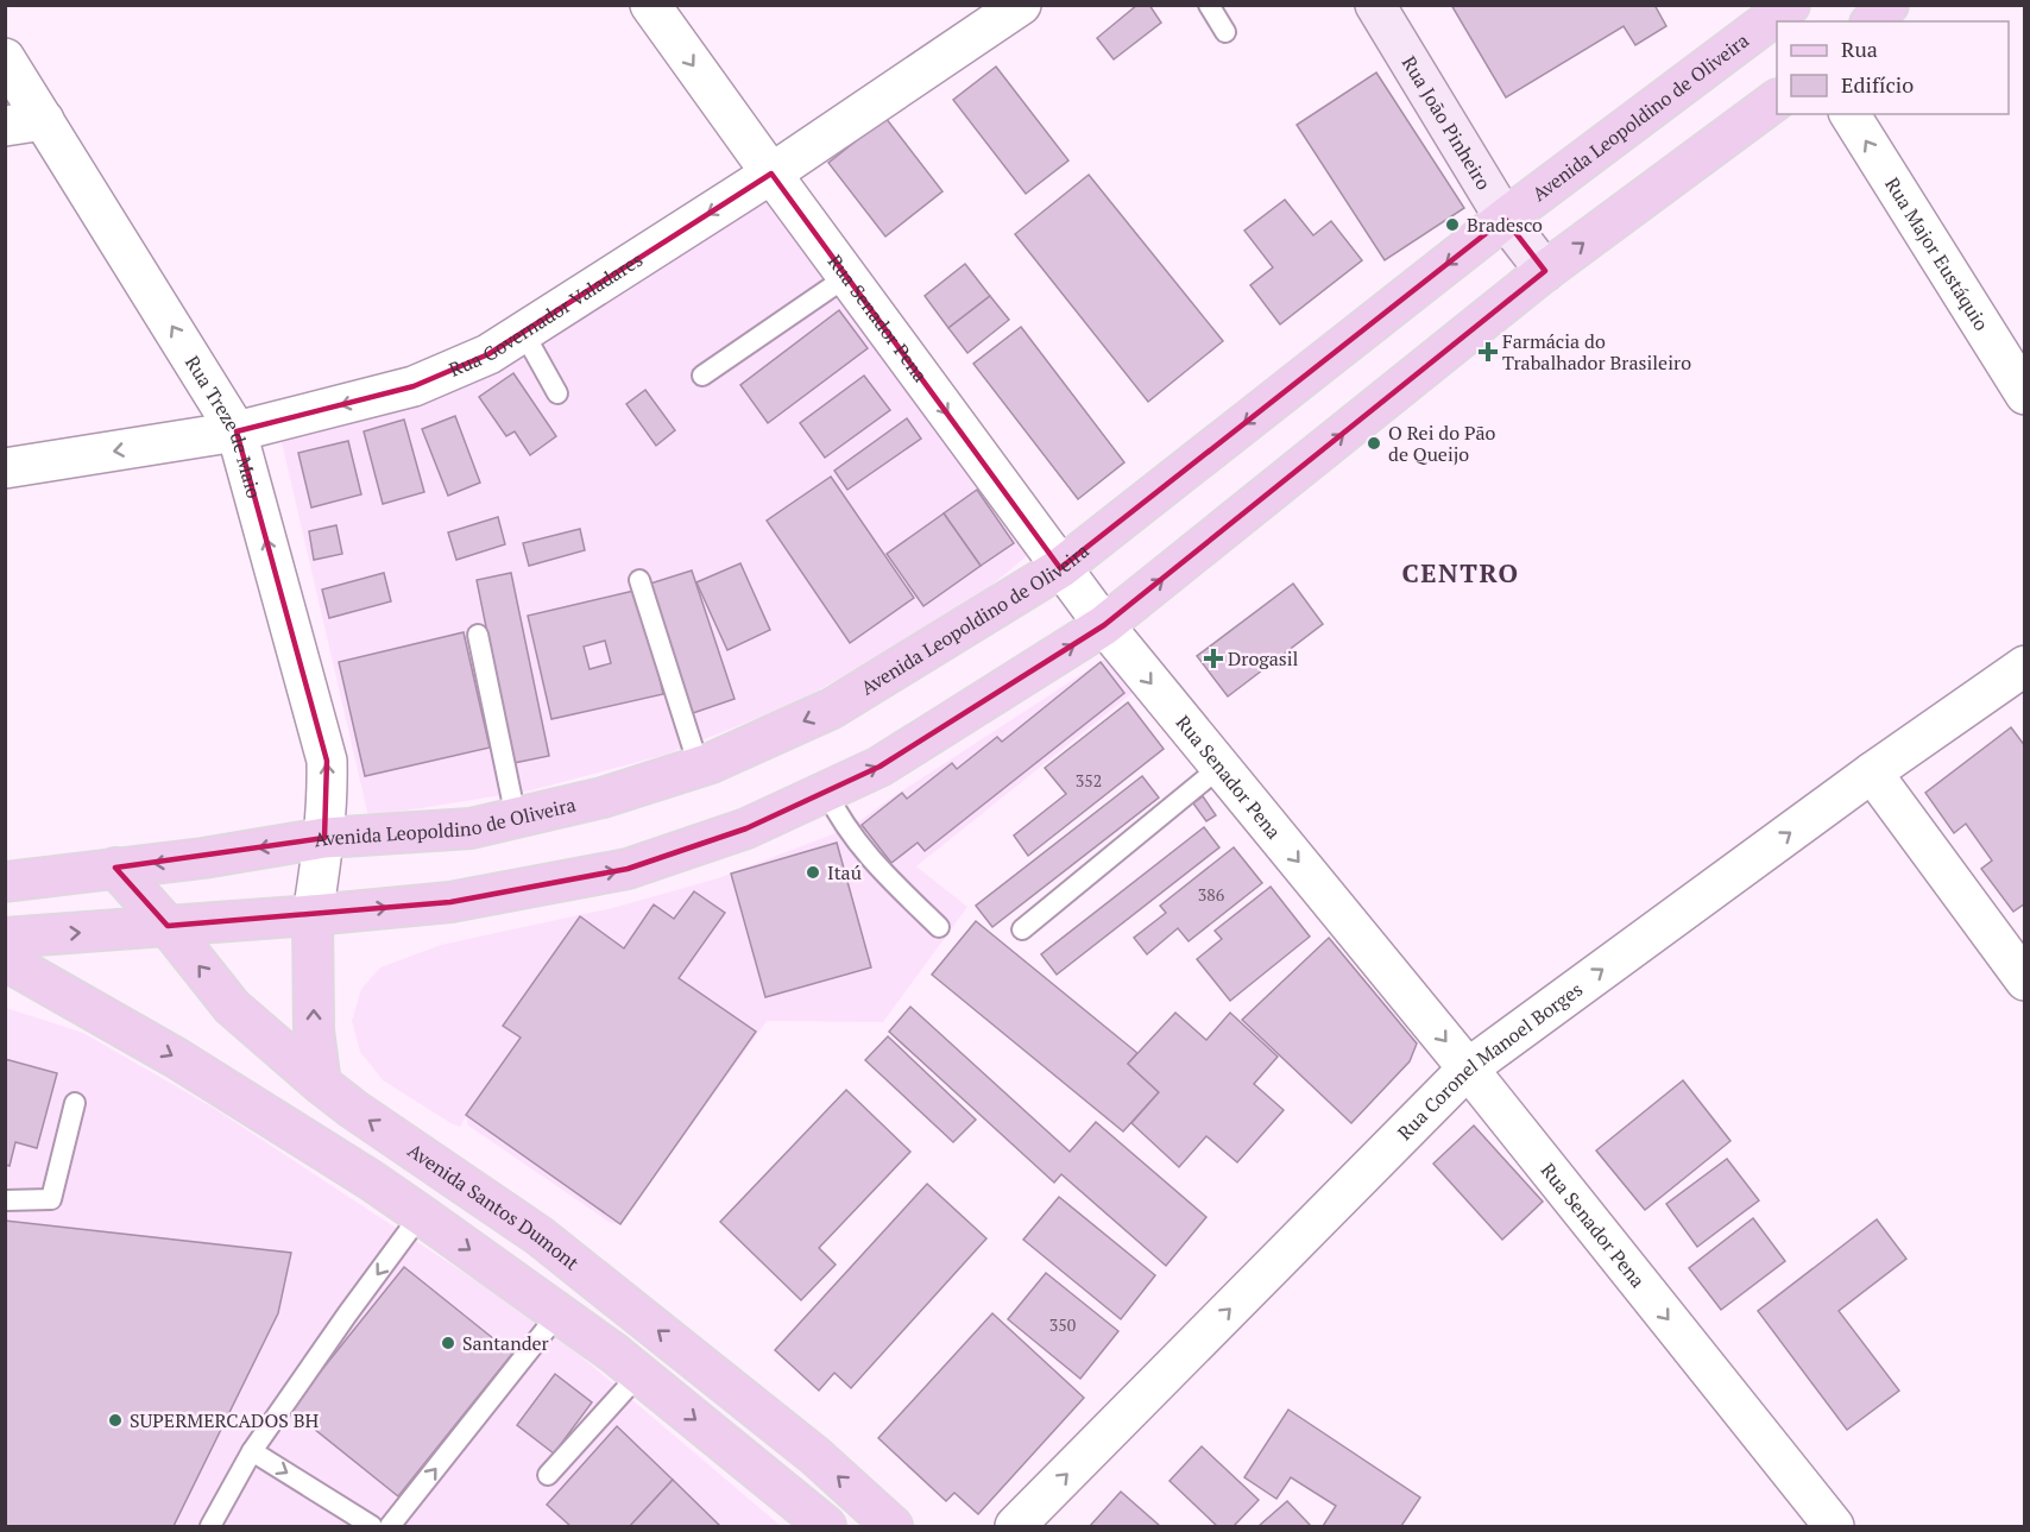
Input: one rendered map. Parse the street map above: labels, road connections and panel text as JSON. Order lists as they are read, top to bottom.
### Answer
{
  "streets": {
    "main road": ["Avenida Leopoldino de Oliveira", "Rua João Pinheiro", "Avenida Santos Dumont"],
    "street": [
      "Rua Major Eustáquio",
      "Rua Governador Valadares",
      "Rua Senador Pena",
      "Rua Treze de Maio",
      "Rua Coronel Manoel Borges"
    ]
  },
  "crossings": [
    ["Avenida Leopoldino de Oliveira", "Rua João Pinheiro"],
    ["Avenida Leopoldino de Oliveira", "Rua Senador Pena"],
    ["Avenida Leopoldino de Oliveira", "Rua Treze de Maio"],
    ["Avenida Leopoldino de Oliveira", "Avenida Santos Dumont"],
    ["Rua Governador Valadares", "Rua Senador Pena"],
    ["Rua Governador Valadares", "Rua Treze de Maio"],
    ["Rua Senador Pena", "Rua Coronel Manoel Borges"]
  ],
  "one_way": [
    "Rua Major Eustáquio",
    "Rua Governador Valadares",
    "Rua Senador Pena",
    "Rua Treze de Maio",
    "Rua Coronel Manoel Borges"
  ],
  "districts": ["CENTRO"],
  "places": {
    "other": [
      "Bradesco",
      "O Rei do Pão de Queijo",
      "Itaú",
      "Santander",
      "SUPERMERCADOS BH"
    ],
    "health": ["Farmácia do Trabalhador Brasileiro", "Drogasil"]
  },
  "house_numbers": ["352", "386", "350"],
  "legend": ["Rua", "Edifício"]
}
